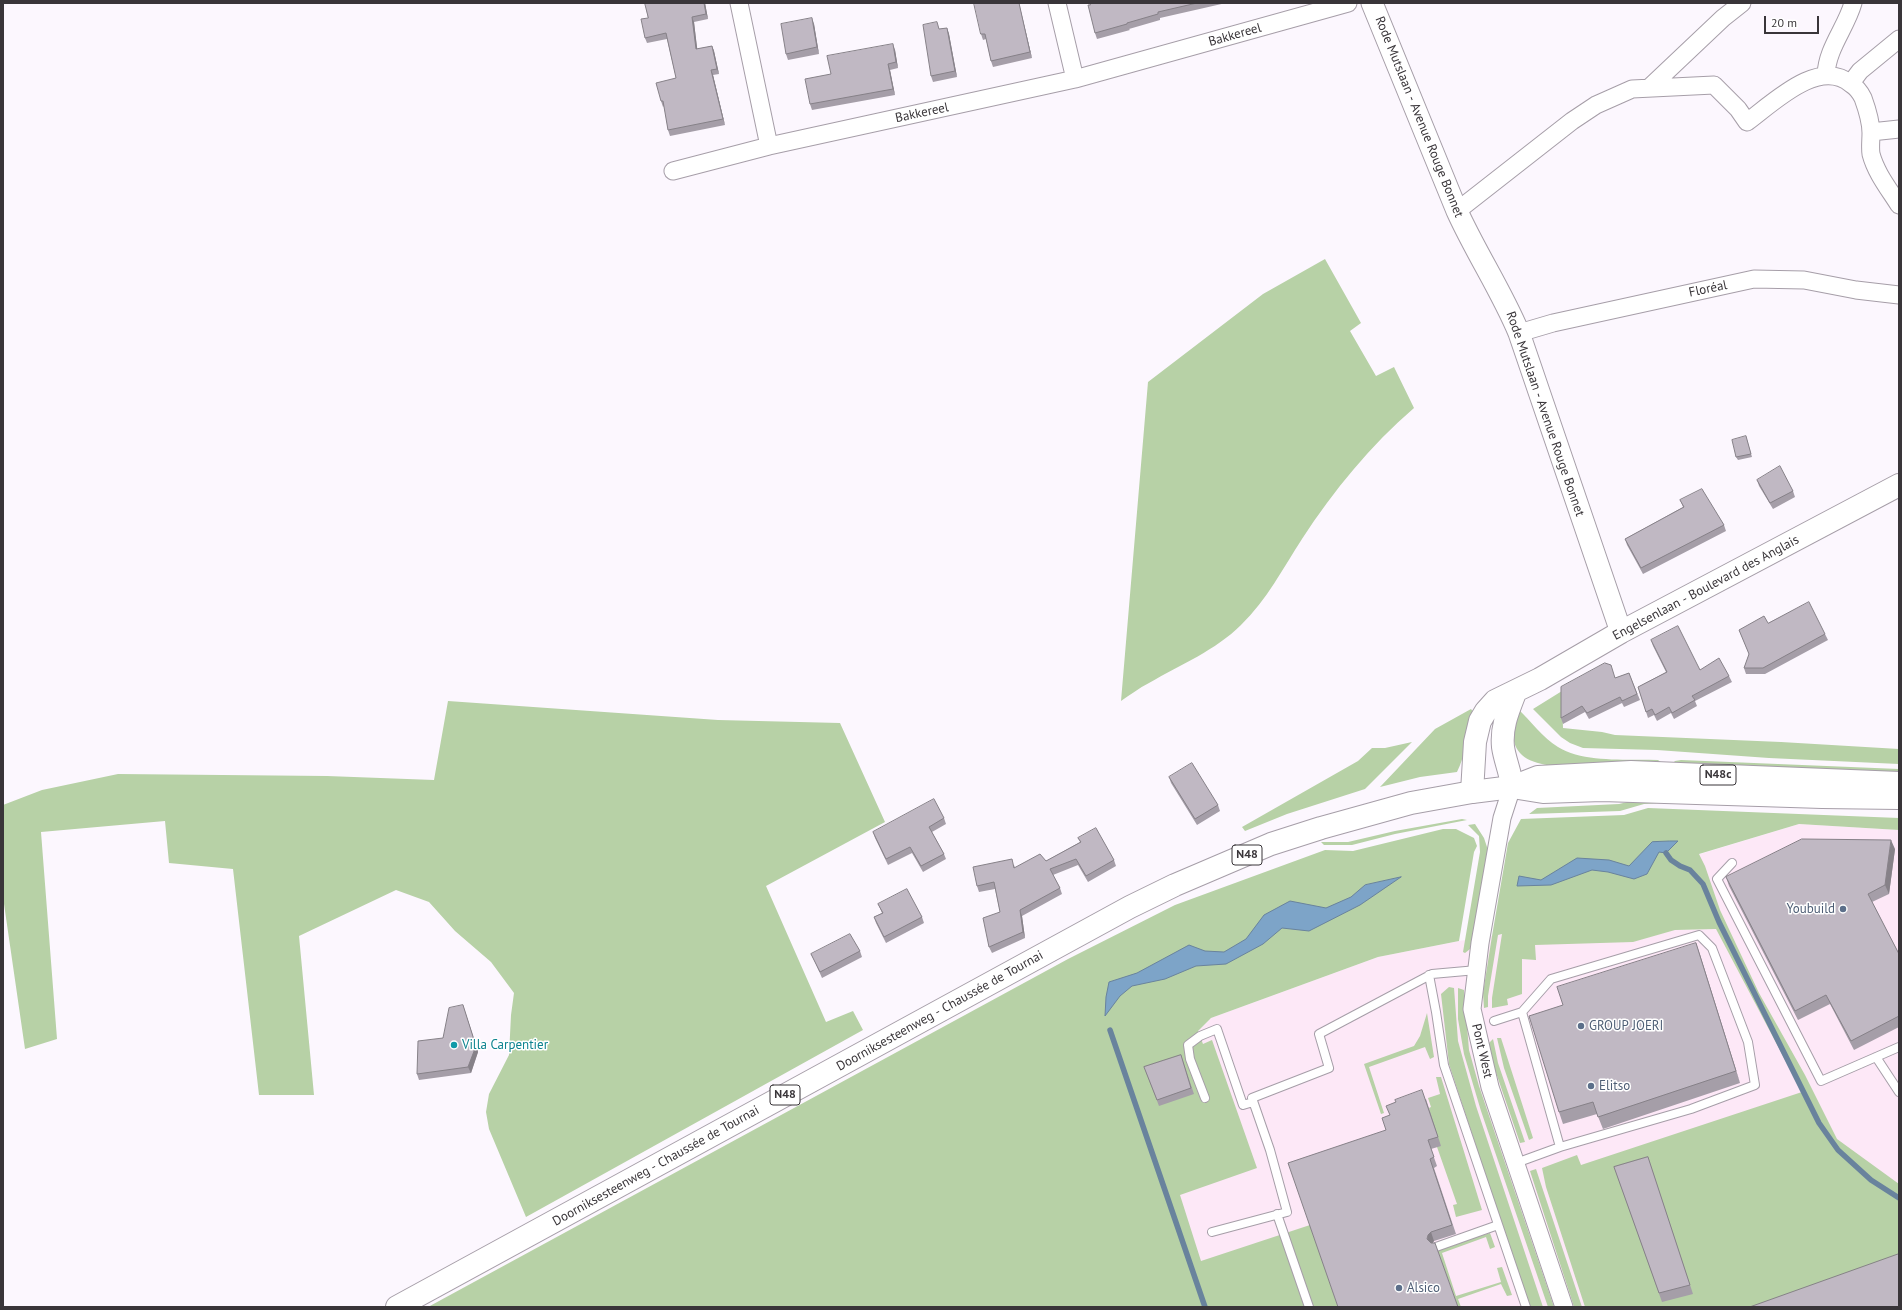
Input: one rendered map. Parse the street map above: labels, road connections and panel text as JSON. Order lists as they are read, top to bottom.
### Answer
{
  "streets": {
    "main road": [
      "Engelsenlaan - Boulevard des Anglais",
      "N48c",
      "N48",
      "Doorniksesteenweg - Chaussée de Tournai"
    ],
    "street": [
      "Bakkereel",
      "Rode Mutslaan - Avenue Rouge Bonnet",
      "Floréal",
      "Pont West"
    ]
  },
  "crossings": [
    ["Rode Mutslaan - Avenue Rouge Bonnet", "Floréal"],
    ["Rode Mutslaan - Avenue Rouge Bonnet", "Engelsenlaan - Boulevard des Anglais"],
    ["Engelsenlaan - Boulevard des Anglais", "Doorniksesteenweg - Chaussée de Tournai"],
    ["Doorniksesteenweg - Chaussée de Tournai", "Pont West"]
  ],
  "places": [
    "Youbuild",
    "GROUP JOERI",
    "Villa Carpentier",
    "Elitso",
    "Alsico"
  ],
  "scale_bar": "20 m"
}
